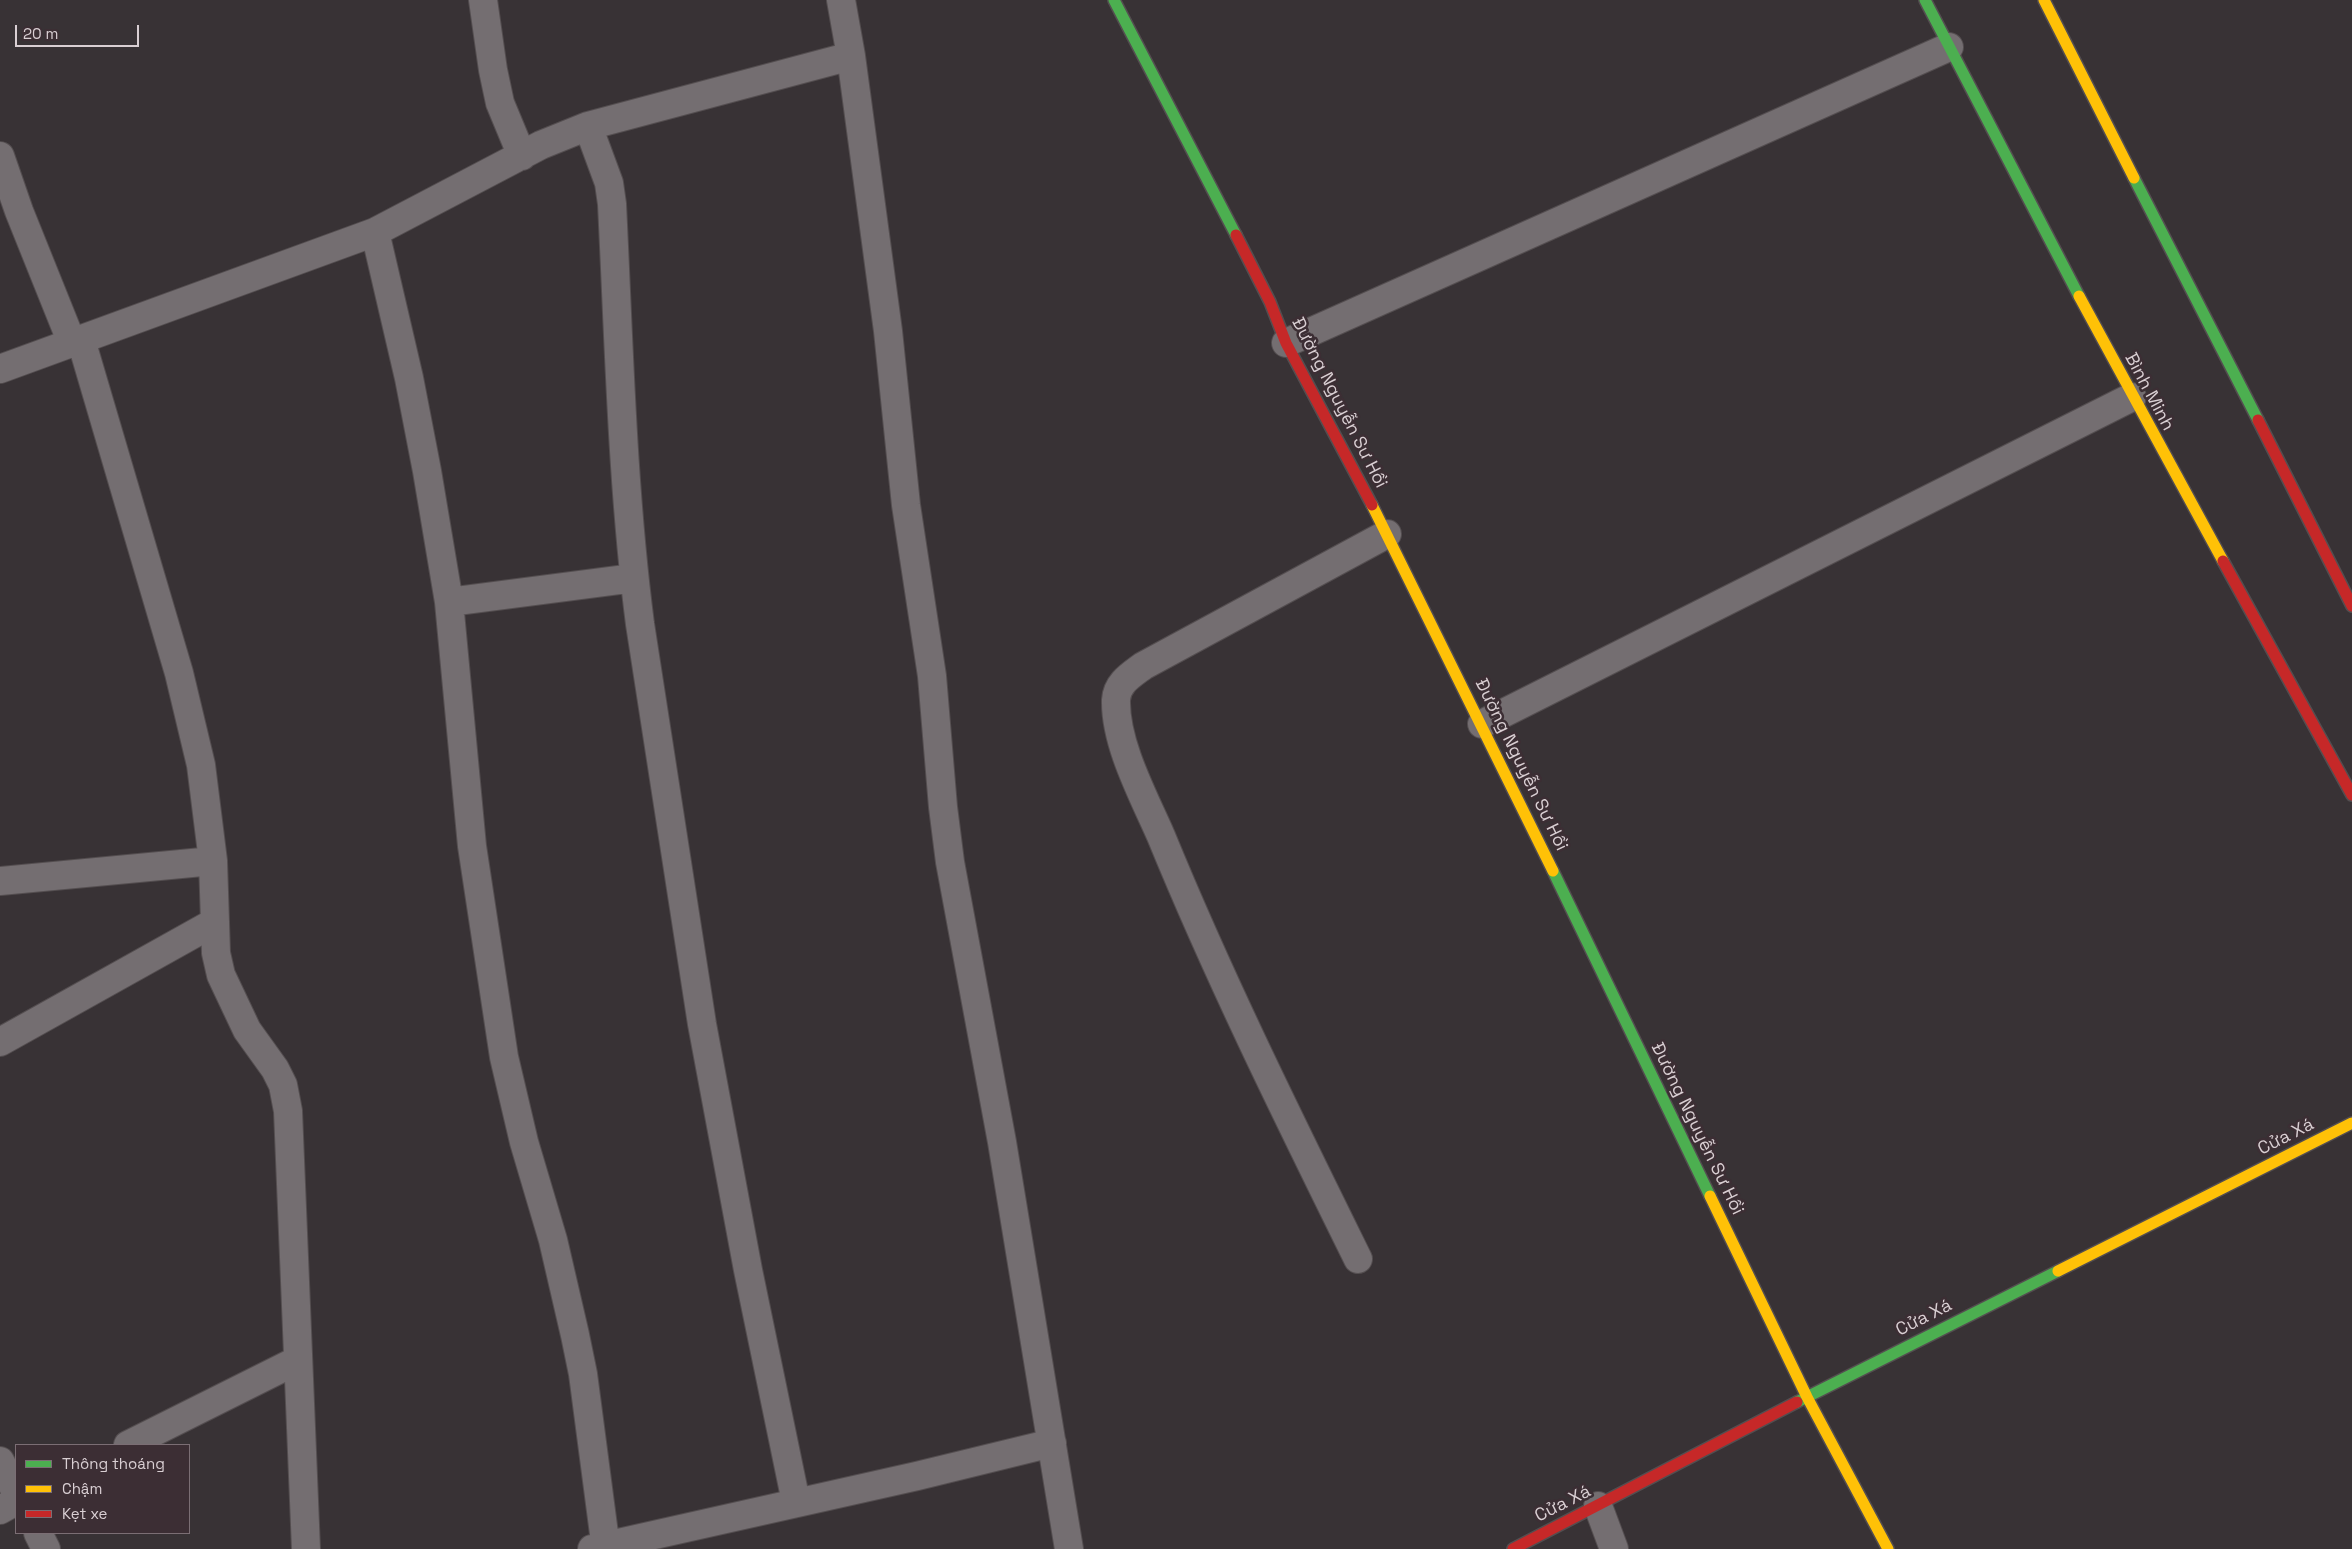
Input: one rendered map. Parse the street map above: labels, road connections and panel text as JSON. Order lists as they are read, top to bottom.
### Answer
{
  "streets": {
    "street": ["Bình Minh", "Đường Nguyễn Sư Hồi", "Cửa Xá"]
  },
  "crossings": [
    ["Đường Nguyễn Sư Hồi", "Cửa Xá"]
  ],
  "legend": ["Thông thoáng", "Chậm", "Kẹt xe"],
  "scale_bar": "20 m"
}
